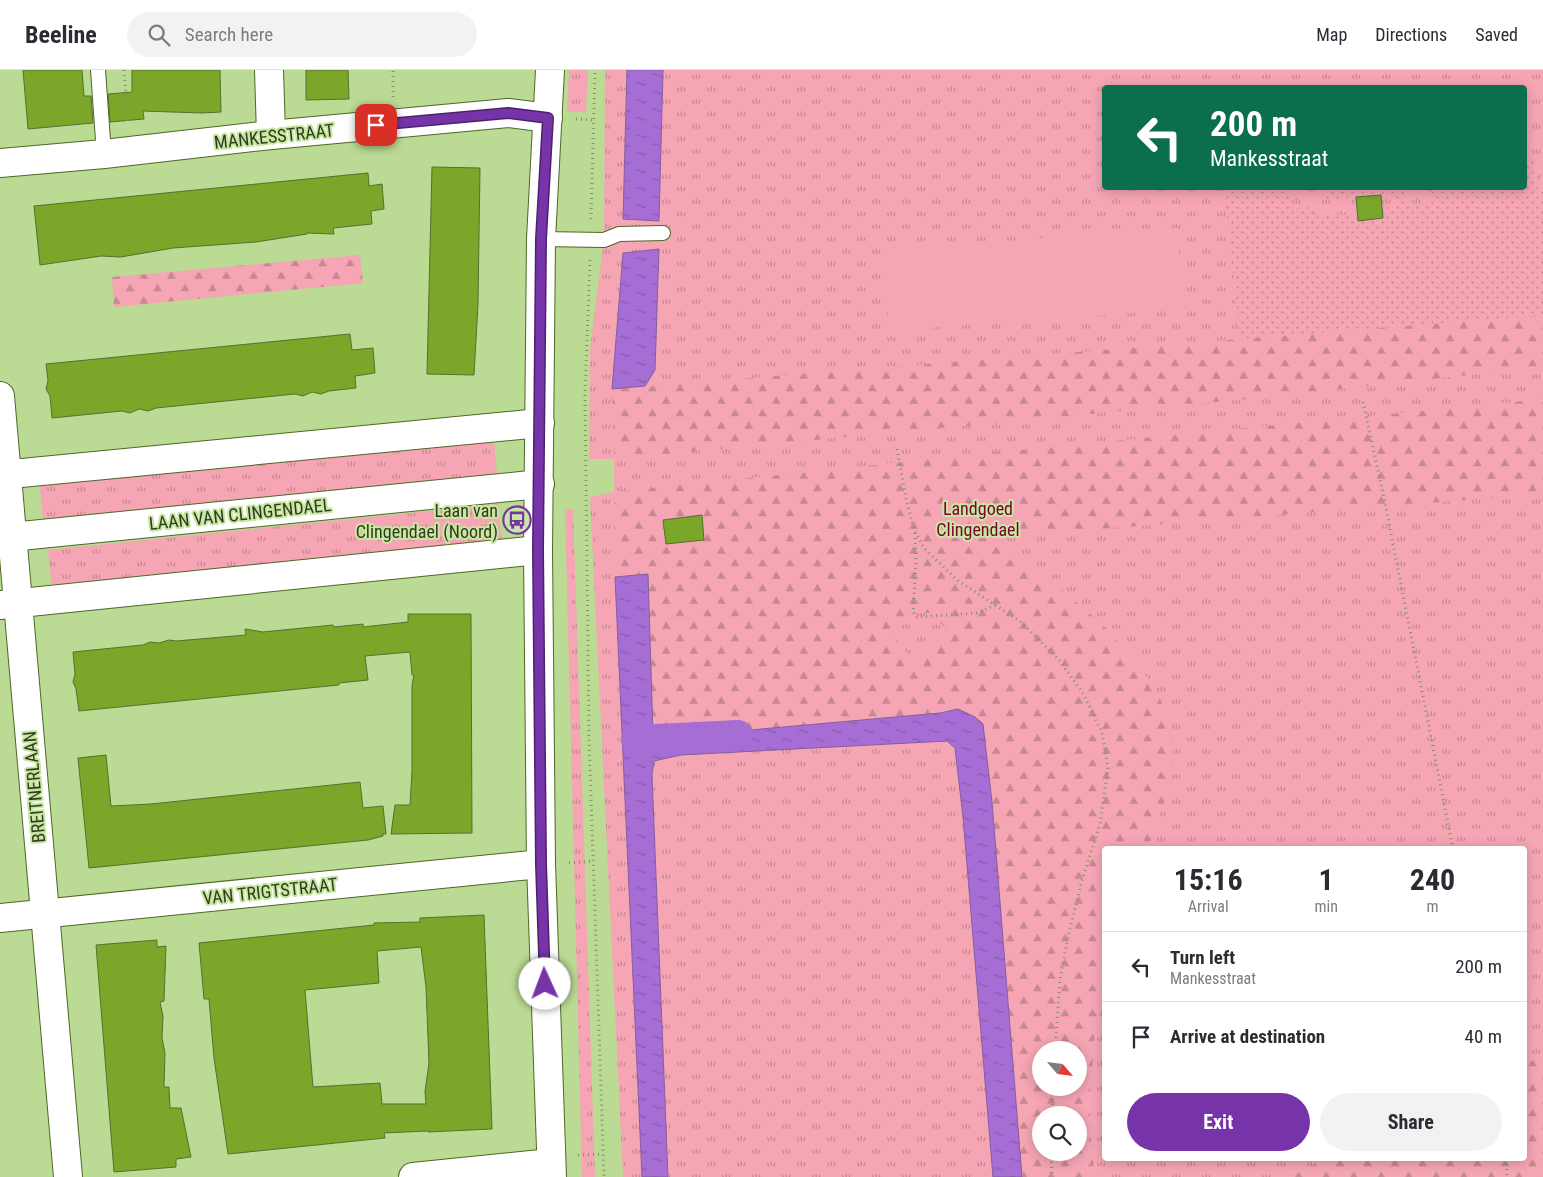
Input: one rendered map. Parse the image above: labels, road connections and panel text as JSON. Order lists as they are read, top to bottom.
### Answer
{
  "streets": {
    "street": [
      "MANKESSTRAAT",
      "LAAN VAN CLINGENDAEL",
      "BREITNERLAAN",
      "VAN TRIGTSTRAAT"
    ]
  },
  "crossings": [
    ["LAAN VAN CLINGENDAEL", "BREITNERLAAN"],
    ["BREITNERLAAN", "VAN TRIGTSTRAAT"]
  ],
  "parks": ["Landgoed Clingendael"],
  "places": {
    "bus stop": ["Laan van Clingendael (Noord)"]
  },
  "north": "bottom right",
  "page": {
    "header": "Beeline",
    "search": "Search here",
    "nav": ["Map", "Directions", "Saved"],
    "turn": ["200 m", "Mankesstraat"],
    "eta": [
      "15:16",
      "Arrival",
      "1",
      "min",
      "240",
      "m"
    ],
    "list": [
      {
        "name": "Turn left",
        "note": "Mankesstraat",
        "value": "200 m"
      },
      {
        "name": "Arrive at destination",
        "value": "40 m"
      }
    ],
    "buttons": ["Exit", "Share"]
  }
}
